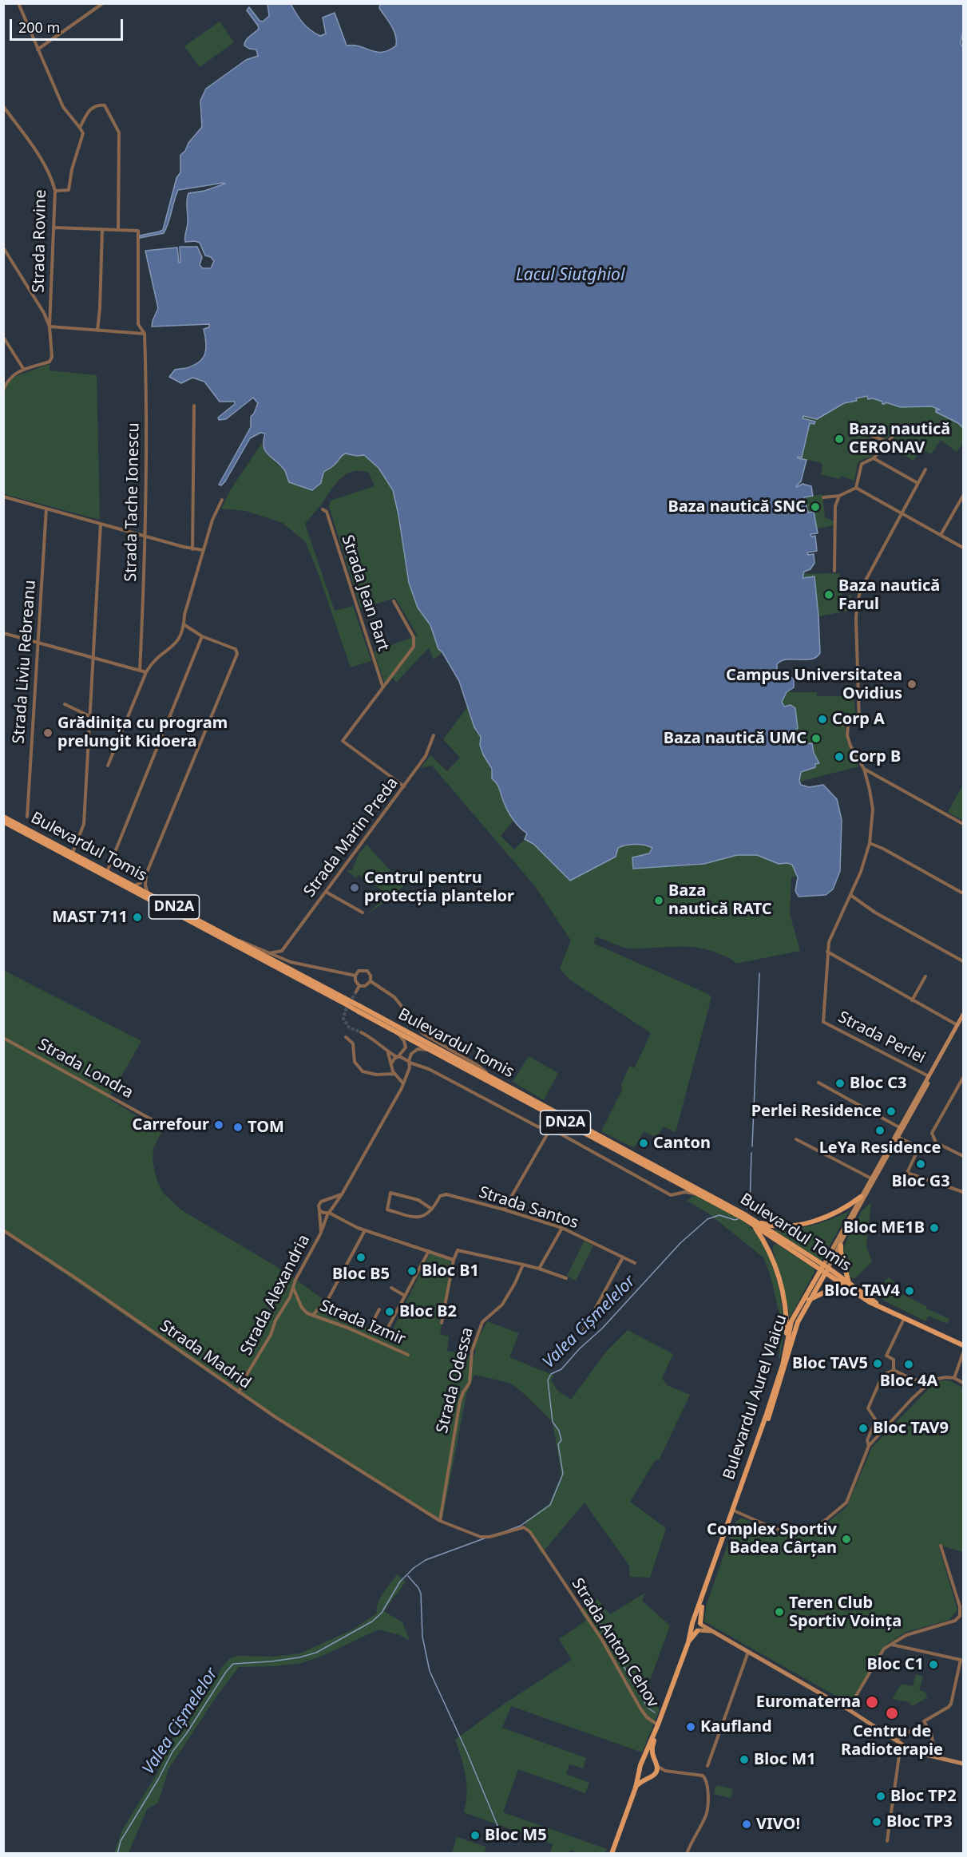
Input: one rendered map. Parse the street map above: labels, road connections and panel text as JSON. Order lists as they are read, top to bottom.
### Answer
{
  "streets": {
    "main road": ["Bulevardul Tomis", "DN2A", "Bulevardul Aurel Vlaicu"],
    "street": [
      "Strada Rovine",
      "Strada Tache Ionescu",
      "Strada Jean Bart",
      "Strada Liviu Rebreanu",
      "Strada Marin Preda",
      "Strada Perlei",
      "Strada Londra",
      "Strada Santos",
      "Strada Alexandria",
      "Strada Izmir",
      "Strada Madrid",
      "Strada Odessa",
      "Strada Anton Cehov"
    ]
  },
  "crossings": [
    ["Bulevardul Tomis", "Bulevardul Aurel Vlaicu"],
    ["Strada Perlei", "Bulevardul Aurel Vlaicu"],
    ["Strada Alexandria", "Strada Izmir"],
    ["Strada Alexandria", "Strada Madrid"],
    ["Strada Madrid", "Strada Odessa"],
    ["Strada Madrid", "Strada Anton Cehov"],
    ["Strada Odessa", "Strada Anton Cehov"],
    ["Bulevardul Aurel Vlaicu", "Strada Anton Cehov"]
  ],
  "water": ["Lacul Siutghiol", "Valea Cișmelelor"],
  "places": [
    "Baza nautică CERONAV",
    "Baza nautică SNC",
    "Baza nautică Farul",
    "Campus Universitatea Ovidius",
    "Corp A",
    "Grădinița cu program prelungit Kidoera",
    "Baza nautică UMC",
    "Corp B",
    "Centrul pentru protecția plantelor",
    "Baza nautică RATC",
    "MAST 711",
    "Bloc C3",
    "Perlei Residence",
    "Carrefour",
    "TOM",
    "LeYa Residence",
    "Canton",
    "Bloc G3",
    "Bloc ME1B",
    "Bloc B5",
    "Bloc B1",
    "Bloc TAV4",
    "Bloc B2",
    "Bloc TAV5",
    "Bloc 4A",
    "Bloc TAV9",
    "Complex Sportiv Badea Cârțan",
    "Teren Club Sportiv Voința",
    "Bloc C1",
    "Euromaterna",
    "Centru de Radioterapie",
    "Kaufland",
    "Bloc M1",
    "Bloc TP2",
    "Bloc TP3",
    "VIVO!",
    "Bloc M5"
  ],
  "scale_bar": "200 m"
}
